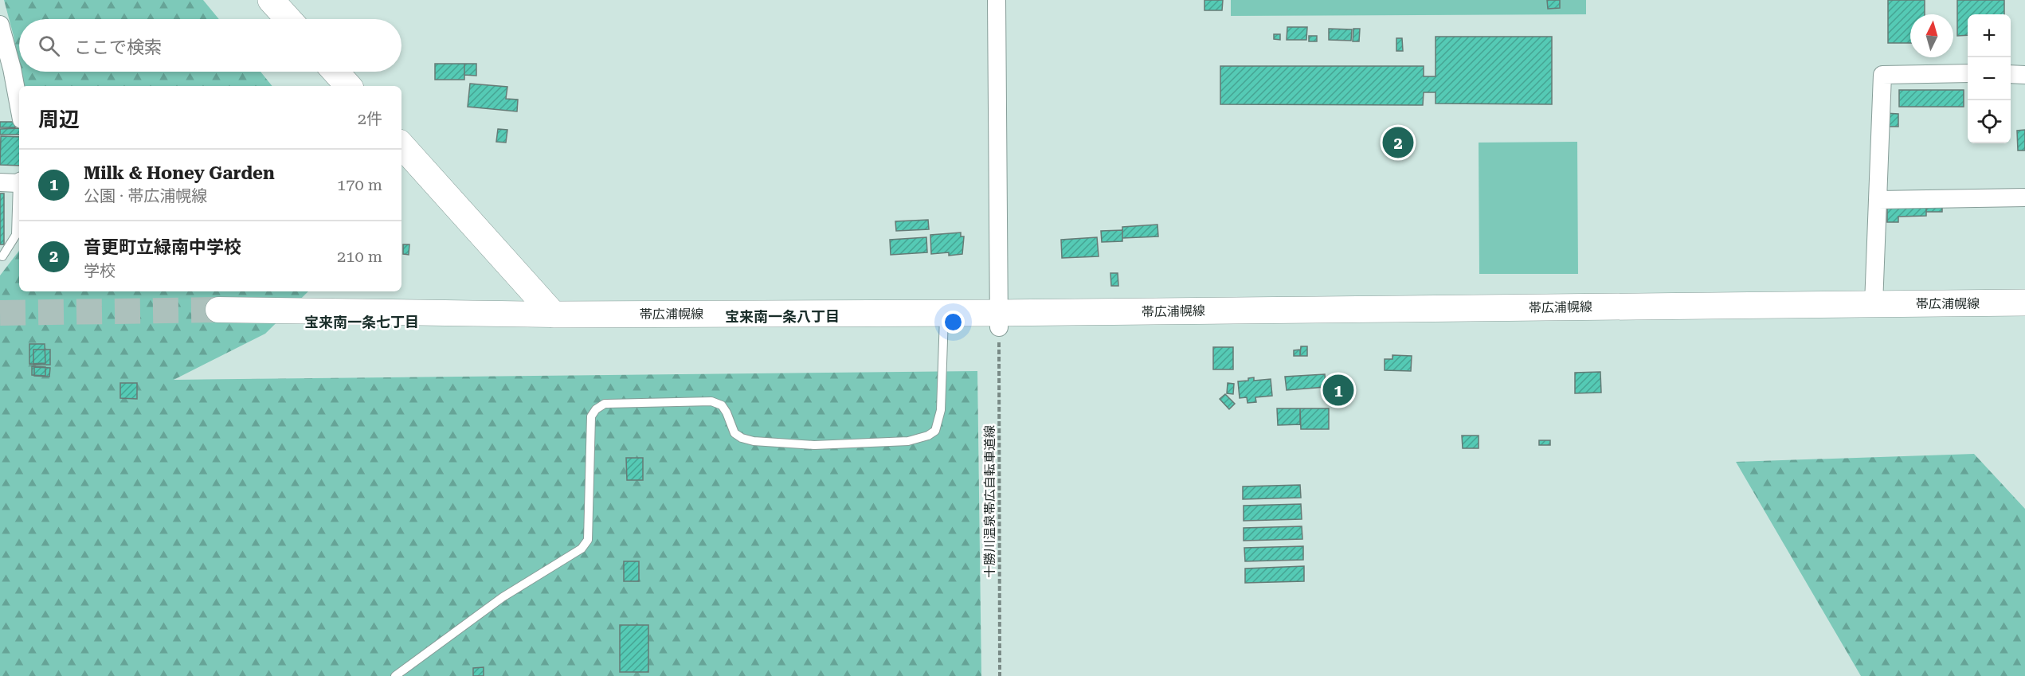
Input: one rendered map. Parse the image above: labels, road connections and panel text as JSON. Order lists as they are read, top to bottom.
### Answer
{
  "streets": {
    "main road": ["帯広浦幌線"],
    "path": ["十勝川温泉帯広自転車道線"]
  },
  "crossings": [
    ["帯広浦幌線", "十勝川温泉帯広自転車道線"]
  ],
  "districts": ["宝来南一条八丁目", "宝来南一条七丁目"],
  "north": "top",
  "page": {
    "map_buttons": ["+", "−"],
    "search": "ここで検索",
    "heading": ["周辺", "2件"],
    "pins": ["2", "1"],
    "list": [
      {
        "mark": "1",
        "name": "Milk & Honey Garden",
        "note": "公園 · 帯広浦幌線",
        "value": "170 m"
      },
      {
        "mark": "2",
        "name": "音更町立緑南中学校",
        "note": "学校",
        "value": "210 m"
      }
    ]
  }
}
